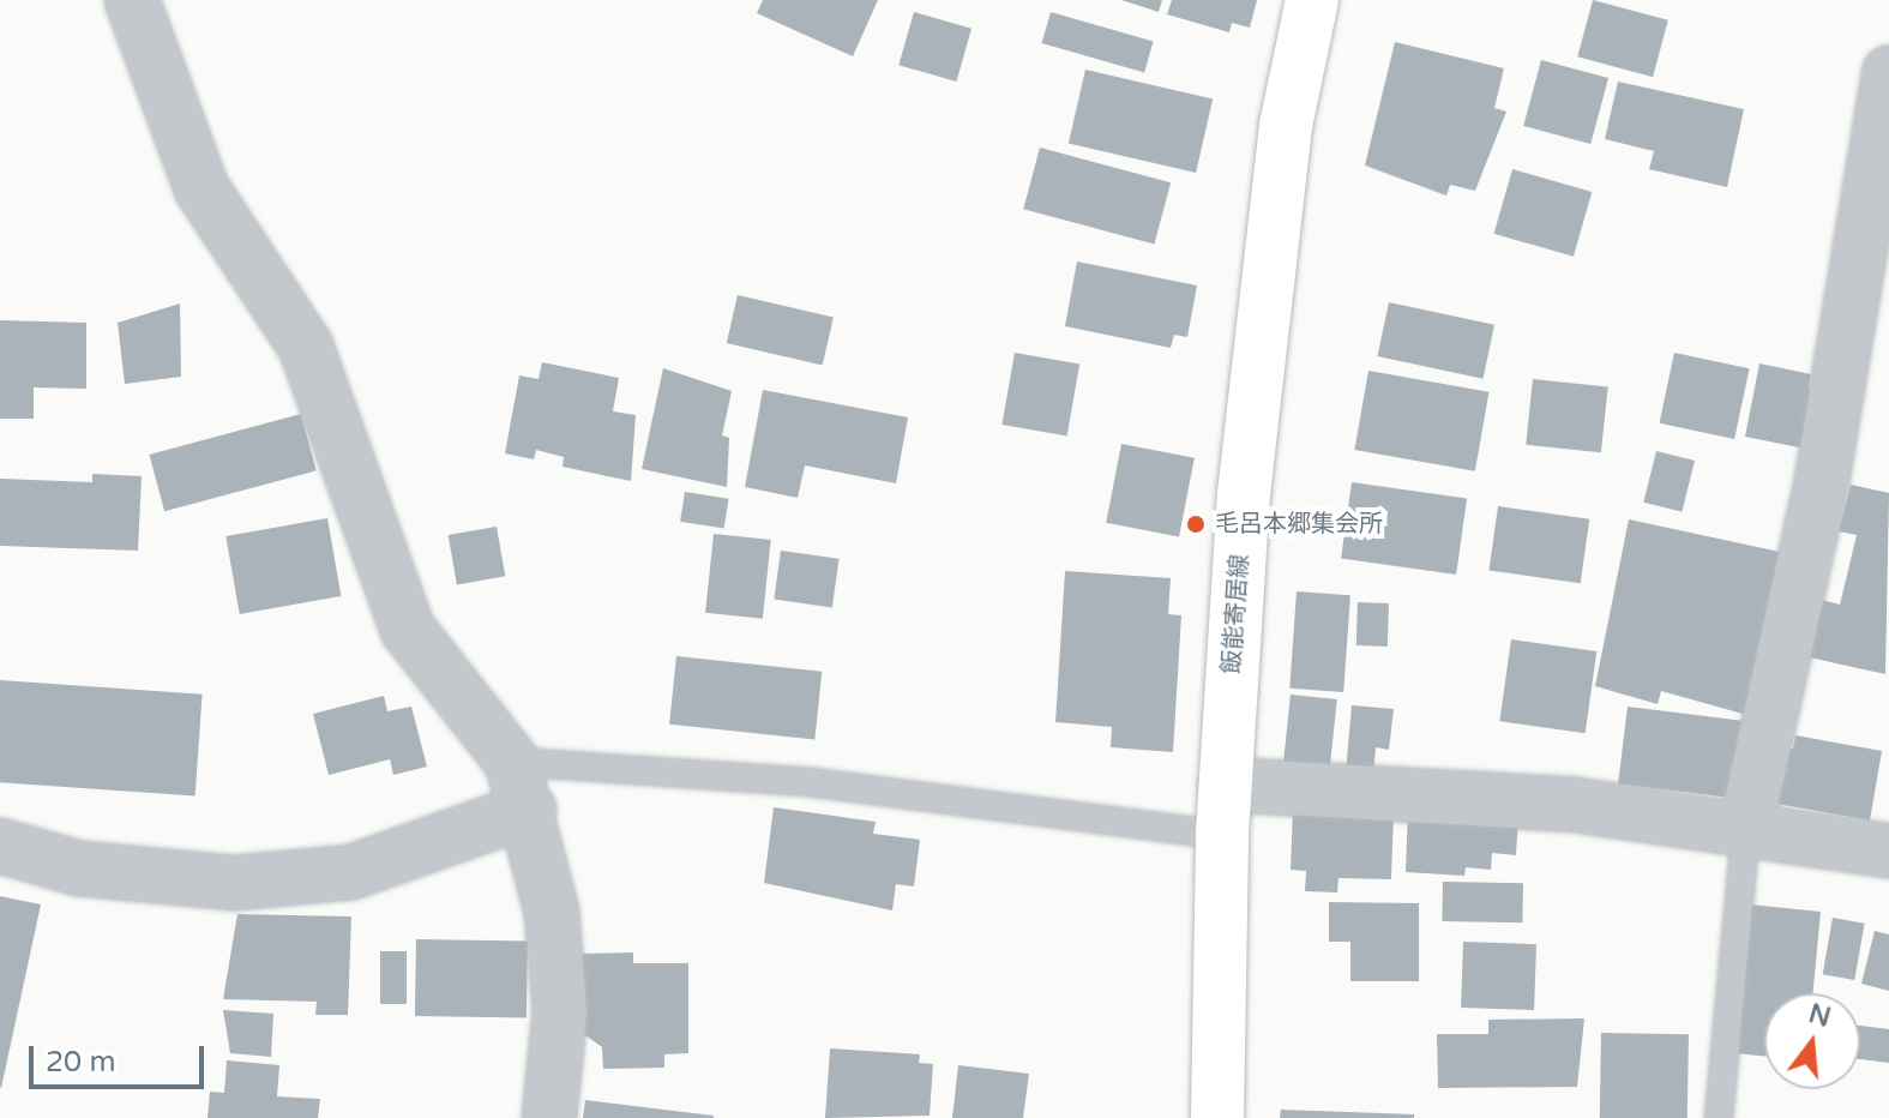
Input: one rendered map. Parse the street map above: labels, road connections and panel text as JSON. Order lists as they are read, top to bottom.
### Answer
{
  "streets": {
    "main road": ["飯能寄居線"]
  },
  "places": ["毛呂本郷集会所"],
  "scale_bar": "20 m",
  "north": "top"
}
